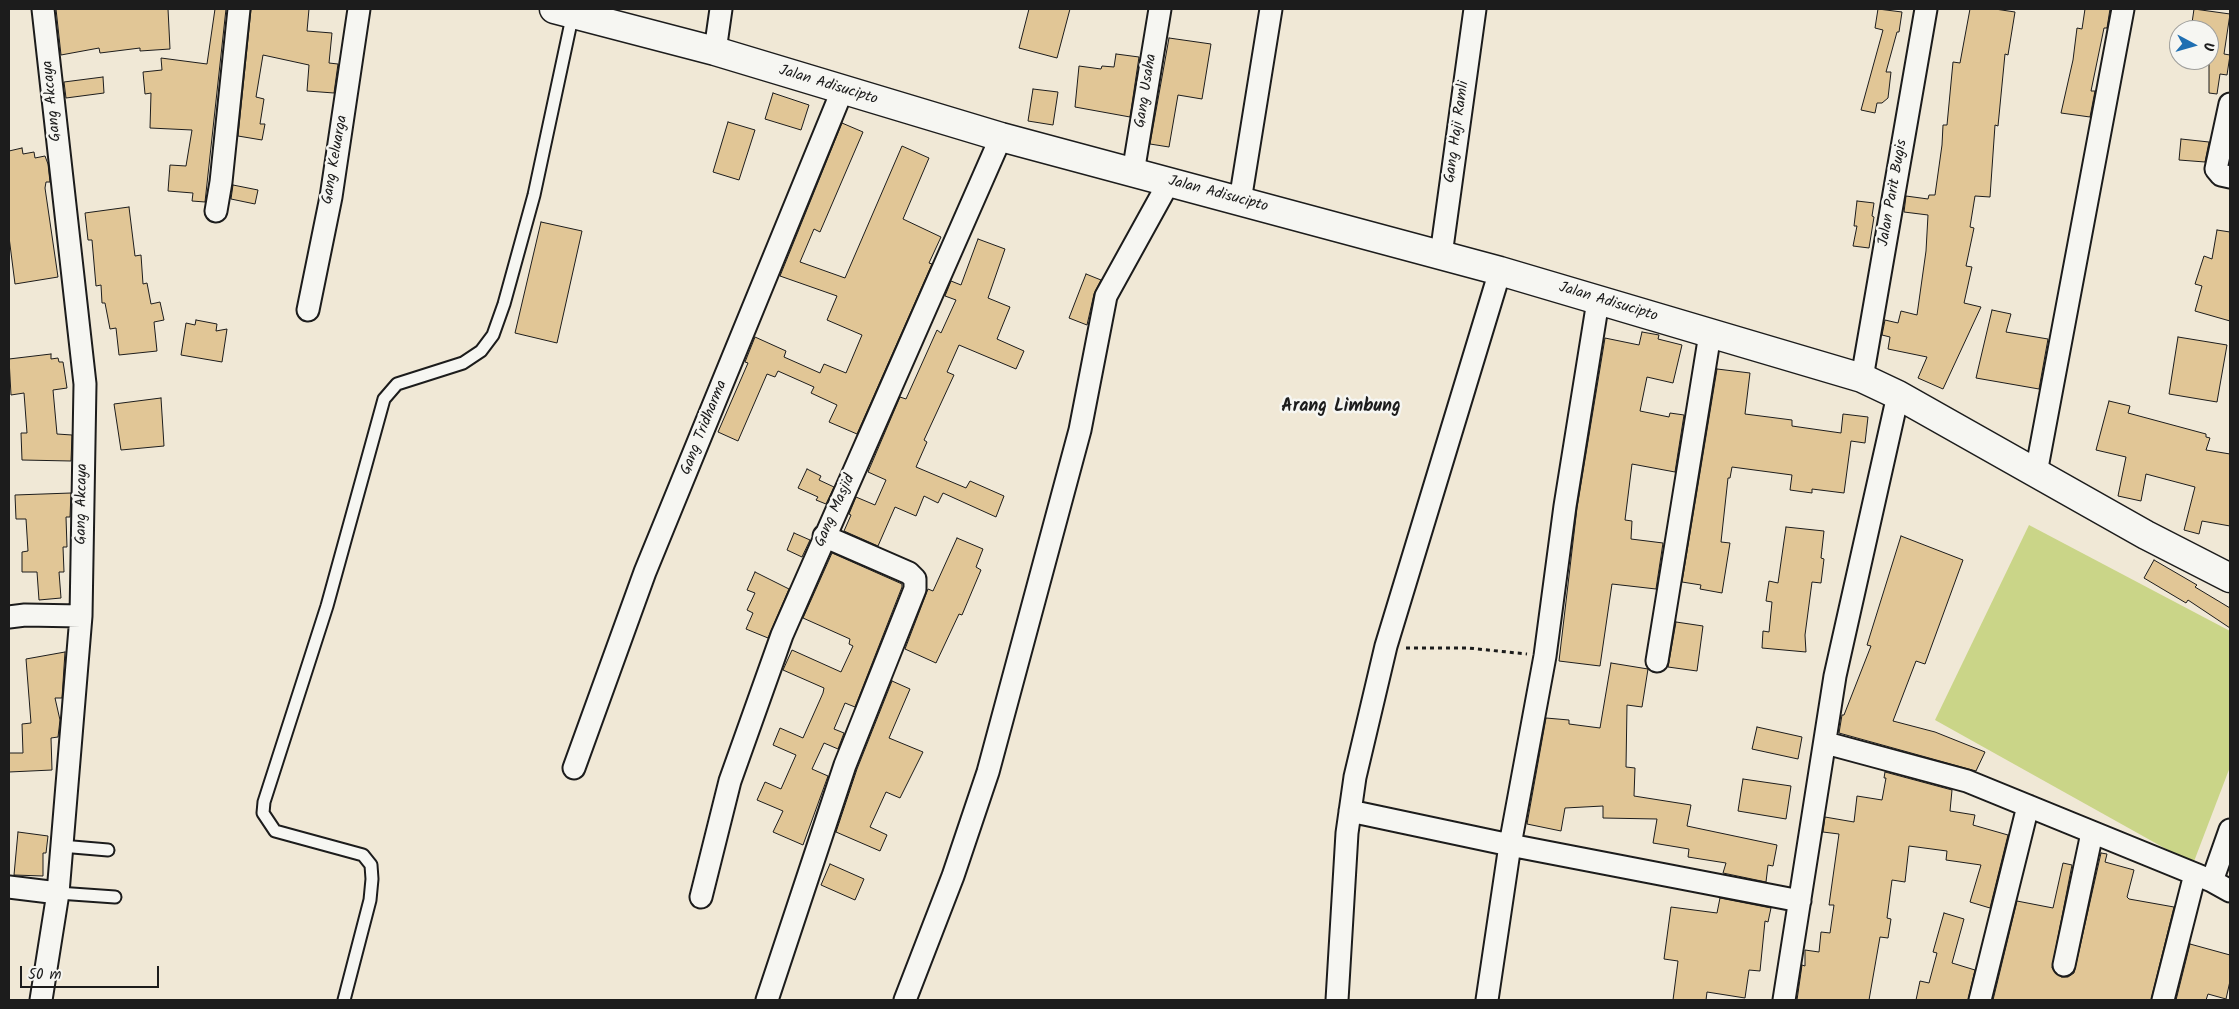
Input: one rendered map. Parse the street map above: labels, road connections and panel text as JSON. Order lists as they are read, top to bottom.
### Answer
{
  "streets": {
    "main road": ["Jalan Adisucipto"],
    "street": [
      "Gang Usaha",
      "Gang Akcaya",
      "Gang Haji Ramli",
      "Gang Keluarga",
      "Jalan Parit Bugis",
      "Gang Tridharma",
      "Gang Masjid"
    ]
  },
  "crossings": [
    ["Jalan Adisucipto", "Gang Usaha"],
    ["Jalan Adisucipto", "Gang Haji Ramli"],
    ["Jalan Adisucipto", "Jalan Parit Bugis"],
    ["Jalan Adisucipto", "Gang Tridharma"],
    ["Jalan Adisucipto", "Gang Masjid"]
  ],
  "districts": ["Arang Limbung"],
  "scale_bar": "50 m",
  "north": "right"
}
